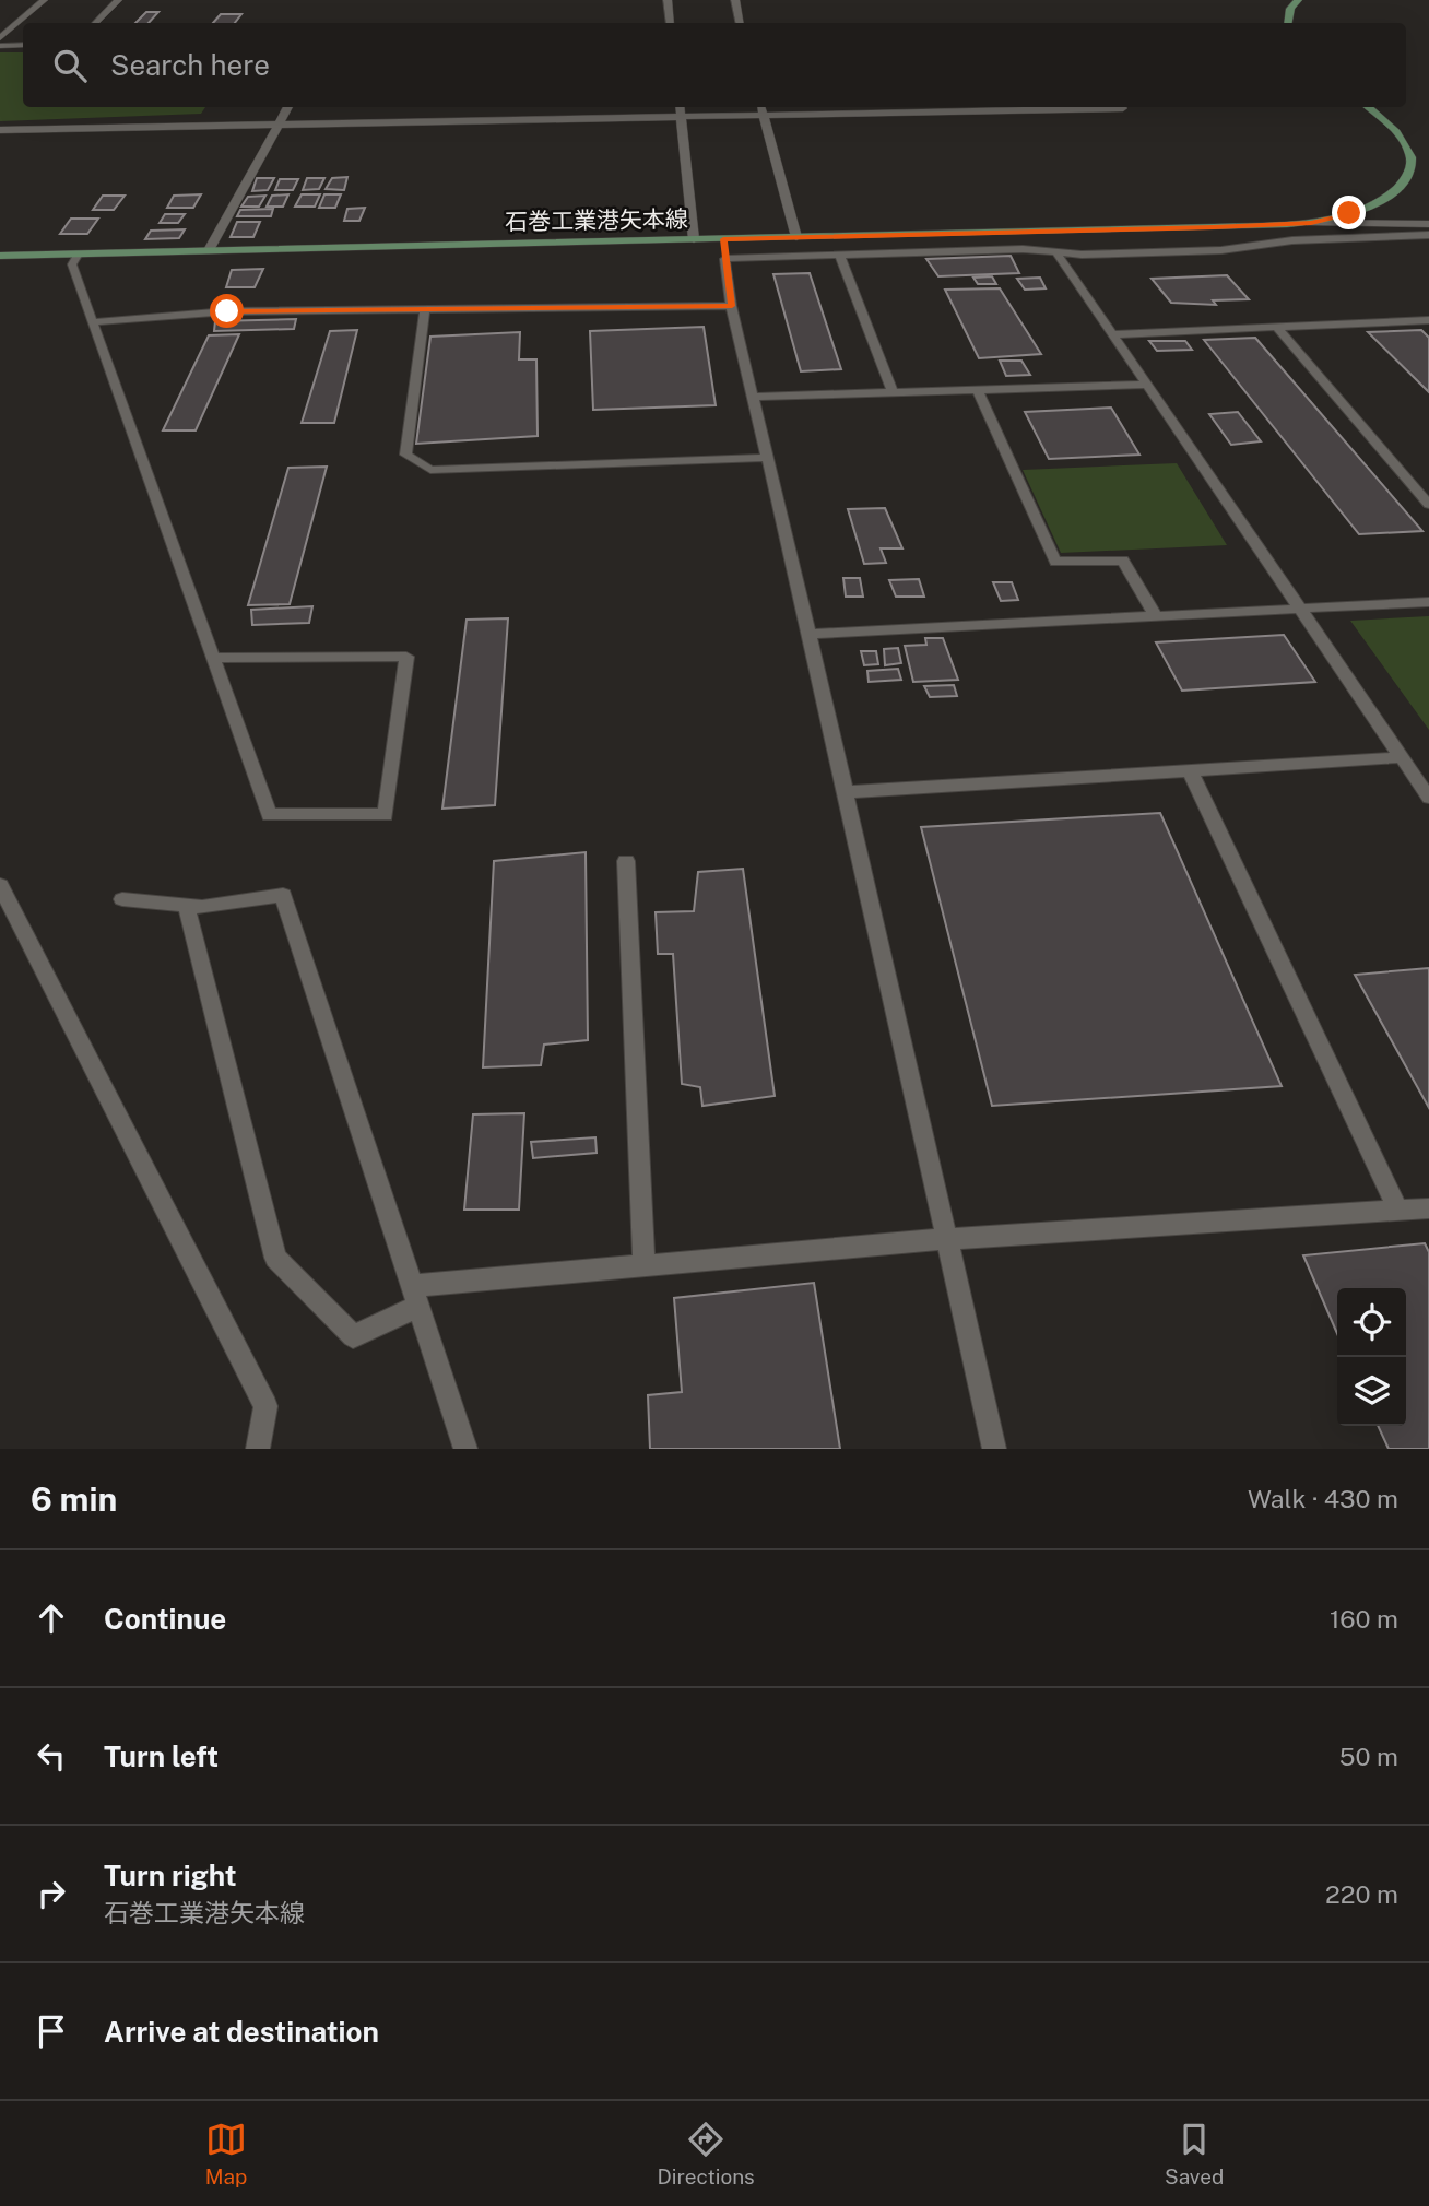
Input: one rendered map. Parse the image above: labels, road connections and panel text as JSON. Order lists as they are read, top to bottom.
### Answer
{
  "streets": {
    "main road": ["石巻工業港矢本線"]
  },
  "page": {
    "search": "Search here",
    "heading": ["6 min", "Walk · 430 m"],
    "list": [
      ["Continue", "160 m"],
      ["Turn left", "50 m"],
      ["Turn right", "石巻工業港矢本線", "220 m"],
      "Arrive at destination"
    ],
    "nav": ["Map", "Directions", "Saved"]
  }
}
